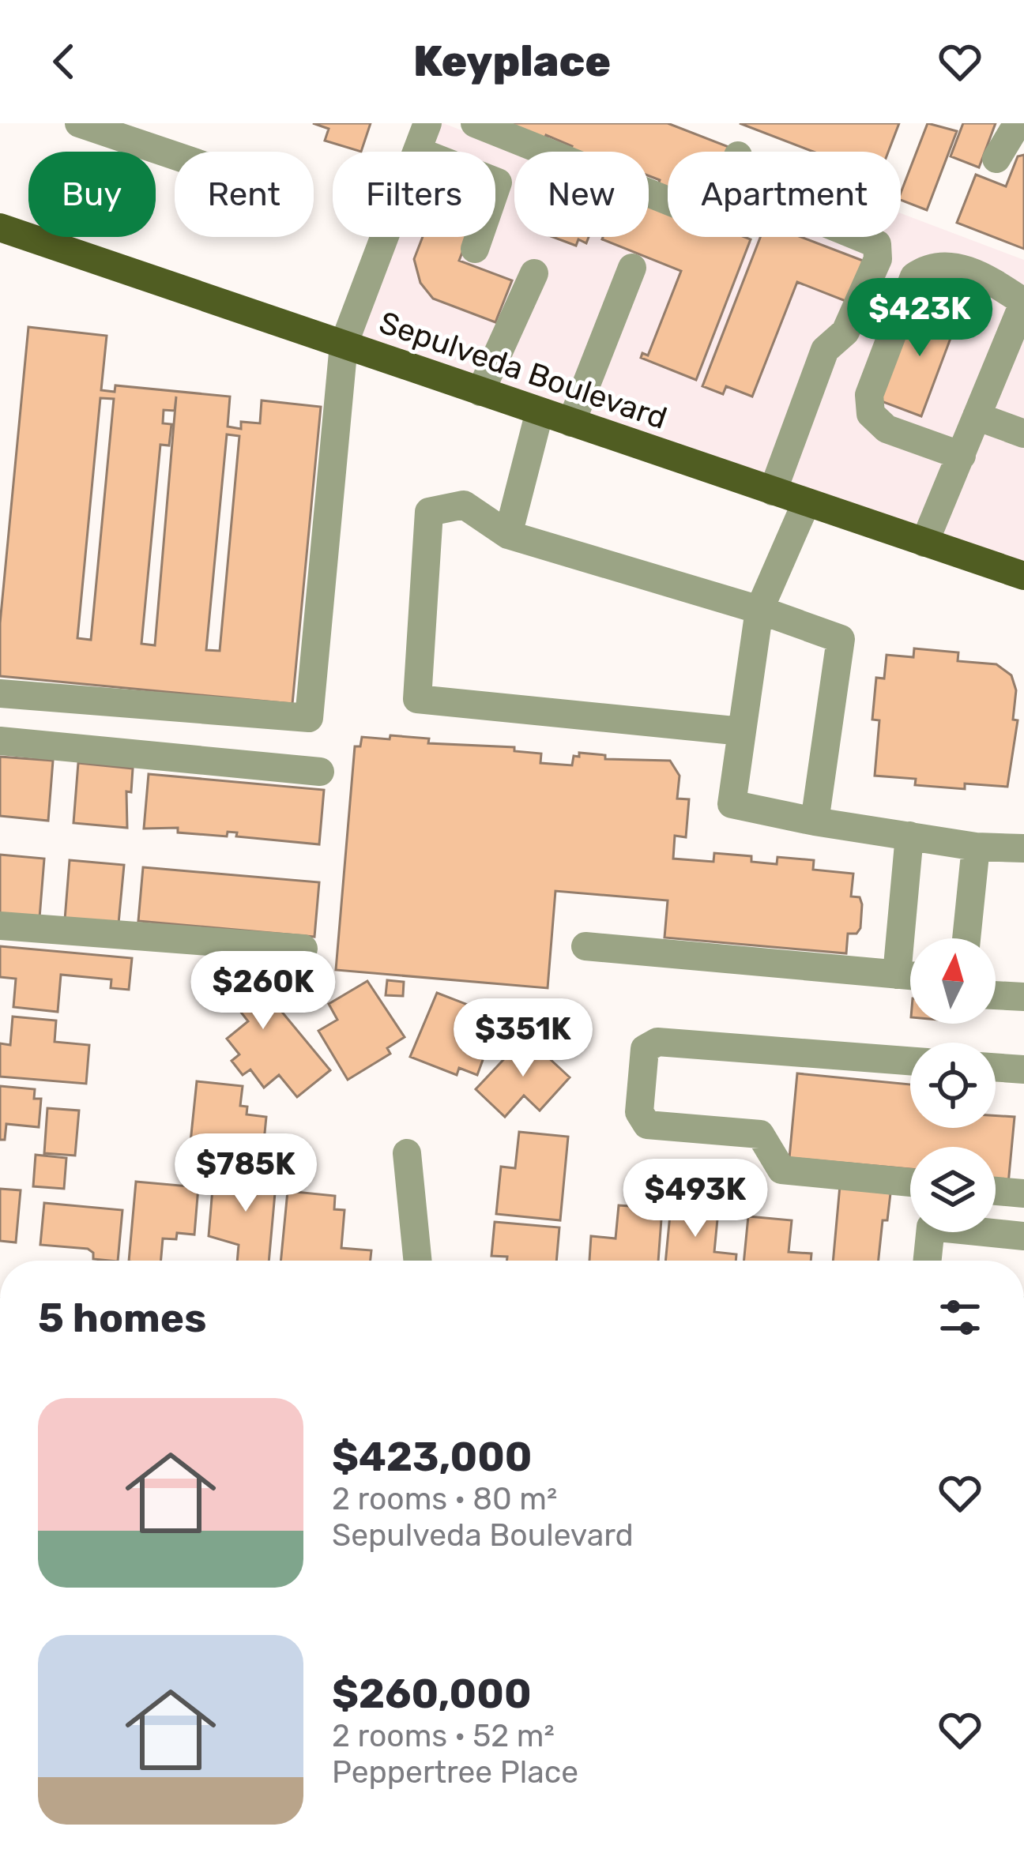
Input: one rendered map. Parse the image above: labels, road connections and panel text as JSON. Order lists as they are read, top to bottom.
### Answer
{
  "streets": {
    "main road": ["Sepulveda Boulevard"]
  },
  "north": "top",
  "page": {
    "header": "Keyplace",
    "chip": [
      "Buy",
      "Rent",
      "Filters",
      "New",
      "Apartment"
    ],
    "price": [
      "$423K",
      "$260K",
      "$351K",
      "$785K",
      "$493K"
    ],
    "heading": "5 homes",
    "list": [
      {
        "name": "$423,000",
        "note": "2 rooms · 80 m² · Sepulveda Boulevard"
      },
      {
        "name": "$260,000",
        "note": "2 rooms · 52 m² · Peppertree Place"
      }
    ]
  }
}
